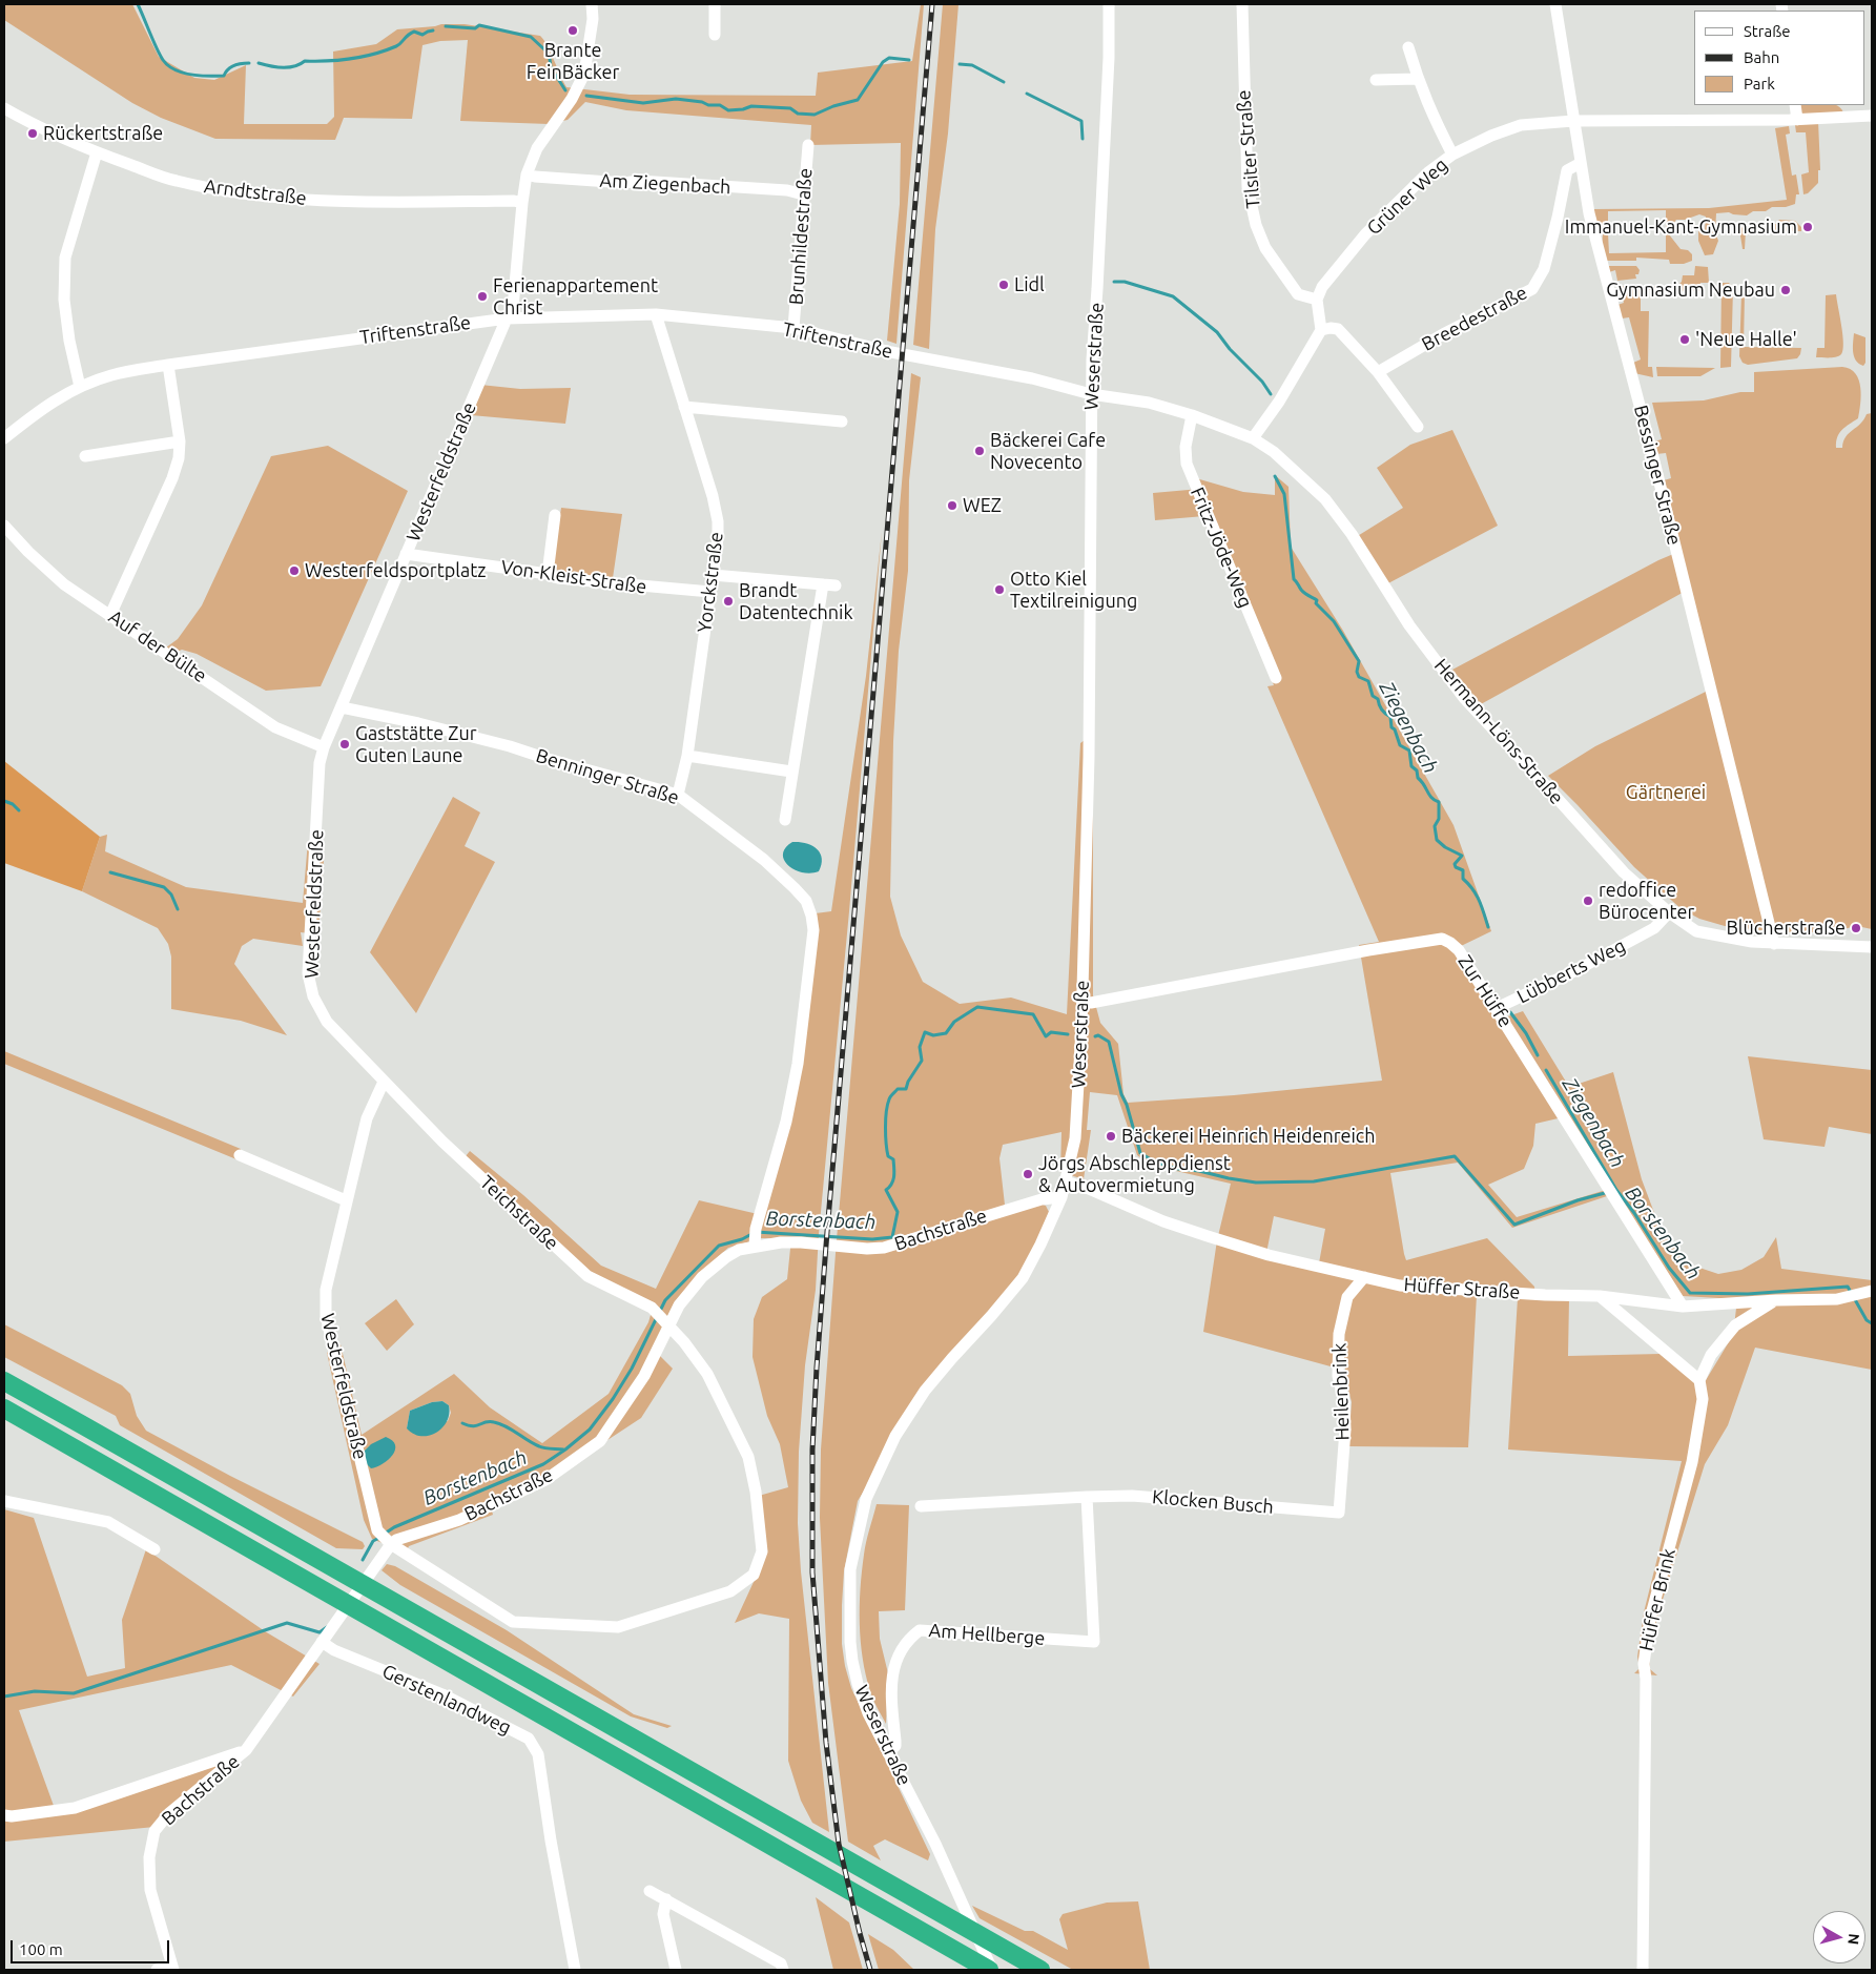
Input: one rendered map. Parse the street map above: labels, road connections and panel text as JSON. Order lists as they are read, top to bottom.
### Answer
{
  "streets": {
    "street": [
      "Tilsiter Straße",
      "Am Ziegenbach",
      "Arndtstraße",
      "Grüner Weg",
      "Brunhildestraße",
      "Breedestraße",
      "Triftenstraße",
      "Weserstraße",
      "Westerfeldstraße",
      "Bessinger Straße",
      "Fritz-Jöde-Weg",
      "Von-Kleist-Straße",
      "Yorckstraße",
      "Auf der Bülte",
      "Hermann-Löns-Straße",
      "Benninger Straße",
      "Lübberts Weg",
      "Zur Hüffe",
      "Teichstraße",
      "Bachstraße",
      "Hüffer Straße",
      "Heilenbrink",
      "Klocken Busch",
      "Hüffer Brink",
      "Am Hellberge",
      "Gerstenlandweg"
    ]
  },
  "crossings": [
    ["Tilsiter Straße", "Grüner Weg"],
    ["Am Ziegenbach", "Brunhildestraße"],
    ["Am Ziegenbach", "Westerfeldstraße"],
    ["Arndtstraße", "Westerfeldstraße"],
    ["Grüner Weg", "Bessinger Straße"],
    ["Brunhildestraße", "Triftenstraße"],
    ["Breedestraße", "Bessinger Straße"],
    ["Triftenstraße", "Weserstraße"],
    ["Triftenstraße", "Westerfeldstraße"],
    ["Triftenstraße", "Yorckstraße"],
    ["Triftenstraße", "Hermann-Löns-Straße"],
    ["Weserstraße", "Hermann-Löns-Straße"],
    ["Weserstraße", "Zur Hüffe"],
    ["Weserstraße", "Bachstraße"],
    ["Weserstraße", "Hüffer Straße"],
    ["Weserstraße", "Am Hellberge"],
    ["Westerfeldstraße", "Von-Kleist-Straße"],
    ["Westerfeldstraße", "Auf der Bülte"],
    ["Westerfeldstraße", "Benninger Straße"],
    ["Westerfeldstraße", "Teichstraße"],
    ["Westerfeldstraße", "Bachstraße"],
    ["Bessinger Straße", "Hermann-Löns-Straße"],
    ["Fritz-Jöde-Weg", "Hermann-Löns-Straße"],
    ["Von-Kleist-Straße", "Yorckstraße"],
    ["Yorckstraße", "Benninger Straße"],
    ["Hermann-Löns-Straße", "Lübberts Weg"],
    ["Benninger Straße", "Bachstraße"],
    ["Lübberts Weg", "Zur Hüffe"],
    ["Zur Hüffe", "Hüffer Straße"],
    ["Teichstraße", "Bachstraße"],
    ["Bachstraße", "Gerstenlandweg"],
    ["Hüffer Straße", "Heilenbrink"],
    ["Heilenbrink", "Klocken Busch"],
    ["Klocken Busch", "Am Hellberge"]
  ],
  "water": ["Ziegenbach", "Borstenbach"],
  "parks": ["Gärtnerei"],
  "places": [
    "Brante FeinBäcker",
    "Rückertstraße",
    "Immanuel-Kant-Gymnasium",
    "Lidl",
    "Gymnasium Neubau",
    "Ferienappartement Christ",
    "'Neue Halle'",
    "Bäckerei Cafe Novecento",
    "WEZ",
    "Westerfeldsportplatz",
    "Otto Kiel Textilreinigung",
    "Brandt Datentechnik",
    "Gaststätte Zur Guten Laune",
    "redoffice Bürocenter",
    "Blücherstraße",
    "Bäckerei Heinrich Heidenreich",
    "Jörgs Abschleppdienst & Autovermietung"
  ],
  "legend": ["Straße", "Bahn", "Park"],
  "scale_bar": "100 m",
  "north": "right"
}
